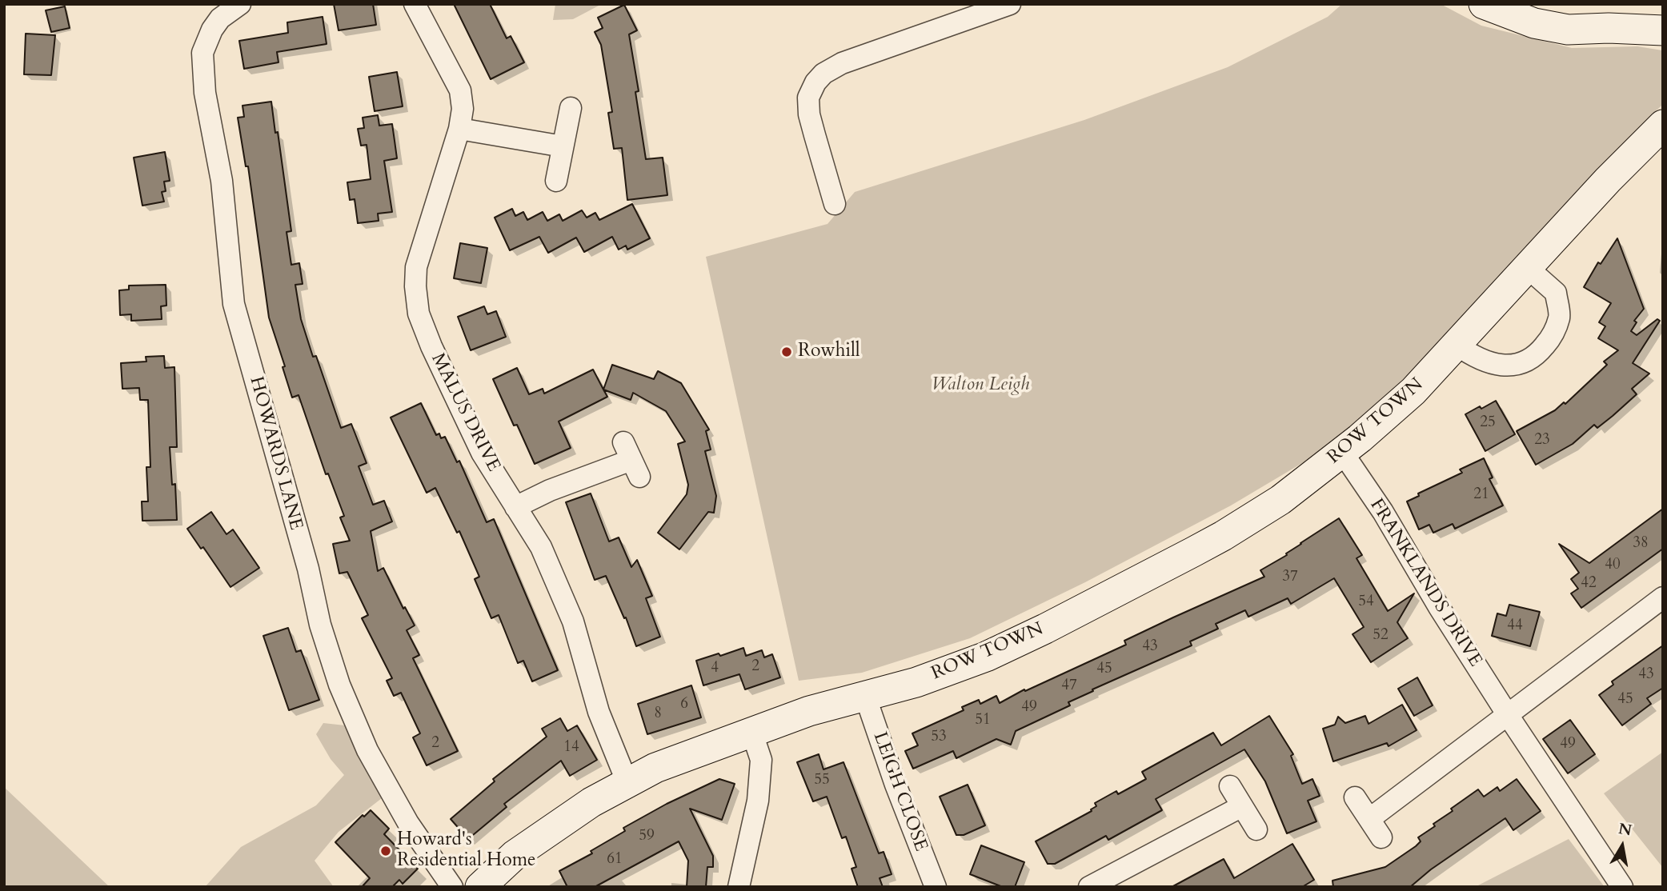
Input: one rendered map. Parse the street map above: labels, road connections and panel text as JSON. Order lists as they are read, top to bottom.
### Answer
{
  "streets": {
    "street": [
      "MALUS DRIVE",
      "ROW TOWN",
      "HOWARDS LANE",
      "FRANKLANDS DRIVE",
      "LEIGH CLOSE"
    ]
  },
  "crossings": [
    ["MALUS DRIVE", "ROW TOWN"],
    ["ROW TOWN", "FRANKLANDS DRIVE"],
    ["ROW TOWN", "LEIGH CLOSE"]
  ],
  "parks": ["Walton Leigh"],
  "places": ["Rowhill", "Howard's Residential Home"],
  "house_numbers": [
    "25",
    "23",
    "21",
    "38",
    "40",
    "37",
    "42",
    "54",
    "44",
    "52",
    "43",
    "2",
    "4",
    "45",
    "43",
    "47",
    "45",
    "6",
    "49",
    "8",
    "51",
    "53",
    "2",
    "49",
    "14",
    "55",
    "59",
    "61"
  ],
  "north": "top"
}
